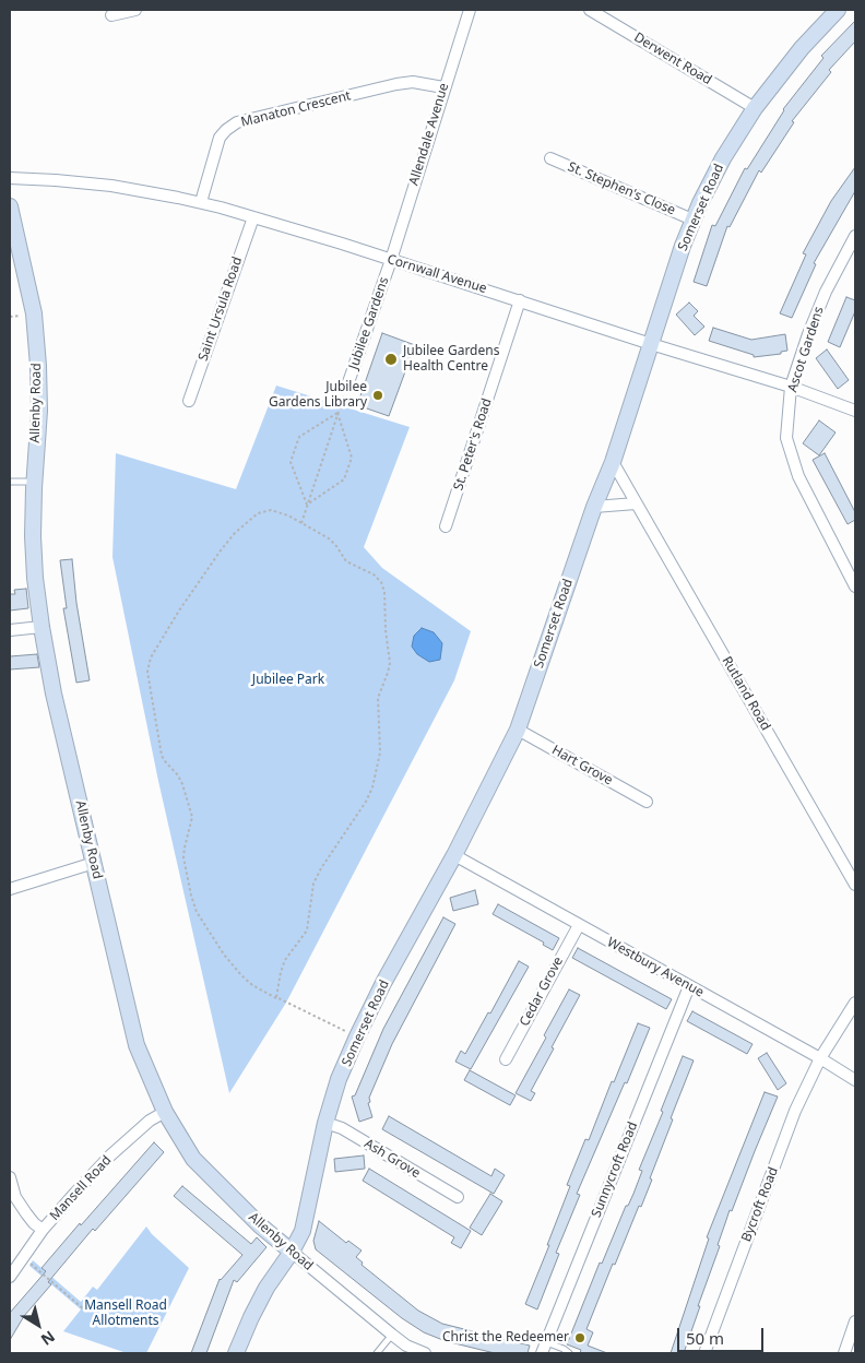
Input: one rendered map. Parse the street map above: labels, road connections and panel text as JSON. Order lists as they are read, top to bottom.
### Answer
{
  "streets": {
    "street": [
      "Derwent Road",
      "Manaton Crescent",
      "Allendale Avenue",
      "St. Stephen's Close",
      "Somerset Road",
      "Cornwall Avenue",
      "Saint Ursula Road",
      "Jubilee Gardens",
      "Ascot Gardens",
      "Allenby Road",
      "St. Peter's Road",
      "Rutland Road",
      "Hart Grove",
      "Westbury Avenue",
      "Cedar Grove",
      "Ash Grove",
      "Sunnycroft Road",
      "Mansell Road",
      "Bycroft Road"
    ]
  },
  "crossings": [
    ["Derwent Road", "Somerset Road"],
    ["Manaton Crescent", "Allendale Avenue"],
    ["Manaton Crescent", "Cornwall Avenue"],
    ["Allendale Avenue", "Cornwall Avenue"],
    ["Allendale Avenue", "Jubilee Gardens"],
    ["St. Stephen's Close", "Somerset Road"],
    ["Somerset Road", "Cornwall Avenue"],
    ["Somerset Road", "Allenby Road"],
    ["Somerset Road", "Rutland Road"],
    ["Somerset Road", "Hart Grove"],
    ["Somerset Road", "Westbury Avenue"],
    ["Somerset Road", "Ash Grove"],
    ["Cornwall Avenue", "Saint Ursula Road"],
    ["Cornwall Avenue", "Jubilee Gardens"],
    ["Cornwall Avenue", "Ascot Gardens"],
    ["Cornwall Avenue", "St. Peter's Road"],
    ["Allenby Road", "Mansell Road"],
    ["Westbury Avenue", "Cedar Grove"],
    ["Westbury Avenue", "Sunnycroft Road"],
    ["Westbury Avenue", "Bycroft Road"]
  ],
  "parks": ["Jubilee Park", "Mansell Road Allotments"],
  "places": ["Jubilee Gardens Health Centre", "Jubilee Gardens Library", "Christ the Redeemer"],
  "scale_bar": "50 m",
  "north": "bottom right"
}
